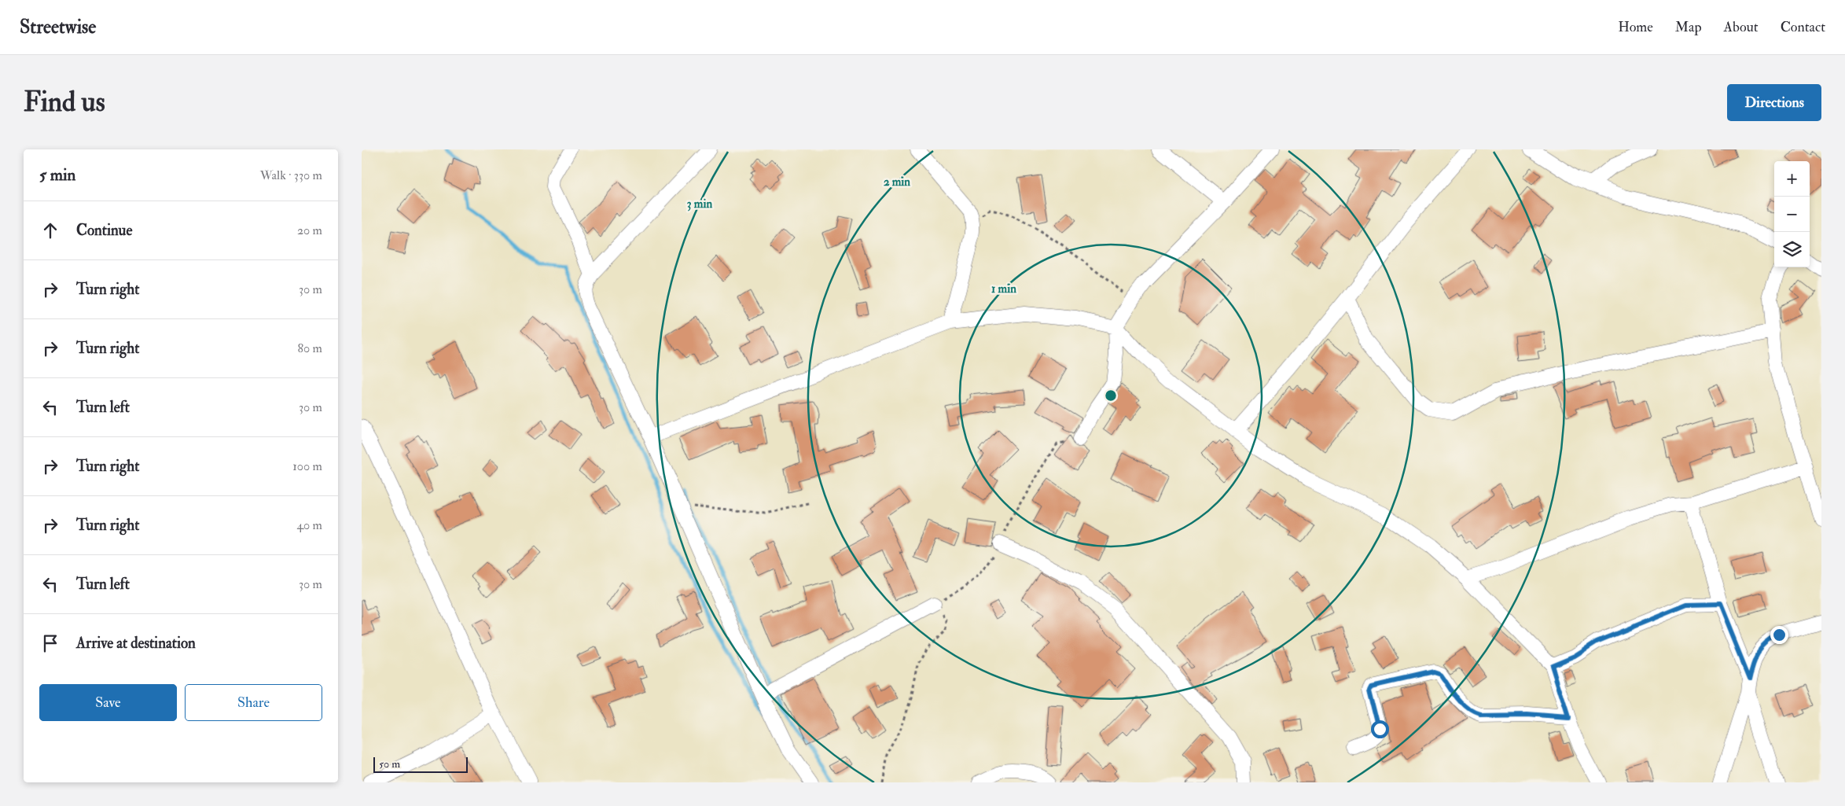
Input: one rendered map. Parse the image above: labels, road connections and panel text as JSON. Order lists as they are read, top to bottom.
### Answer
{
  "scale_bar": "50 m",
  "page": {
    "header": "Streetwise",
    "nav": [
      "Home",
      "Map",
      "About",
      "Contact"
    ],
    "buttons": [
      "Directions",
      ["Save", "Share"]
    ],
    "title": "Find us",
    "heading": ["5 min", "Walk · 330 m"],
    "map_buttons": ["+", "−"],
    "list": [
      ["Continue", "20 m"],
      ["Turn right", "30 m"],
      ["Turn right", "80 m"],
      ["Turn left", "30 m"],
      ["Turn right", "100 m"],
      ["Turn right", "40 m"],
      ["Turn left", "30 m"],
      "Arrive at destination"
    ],
    "scale": "50 m"
  },
  "rings": ["2 min", "3 min", "1 min"]
}
